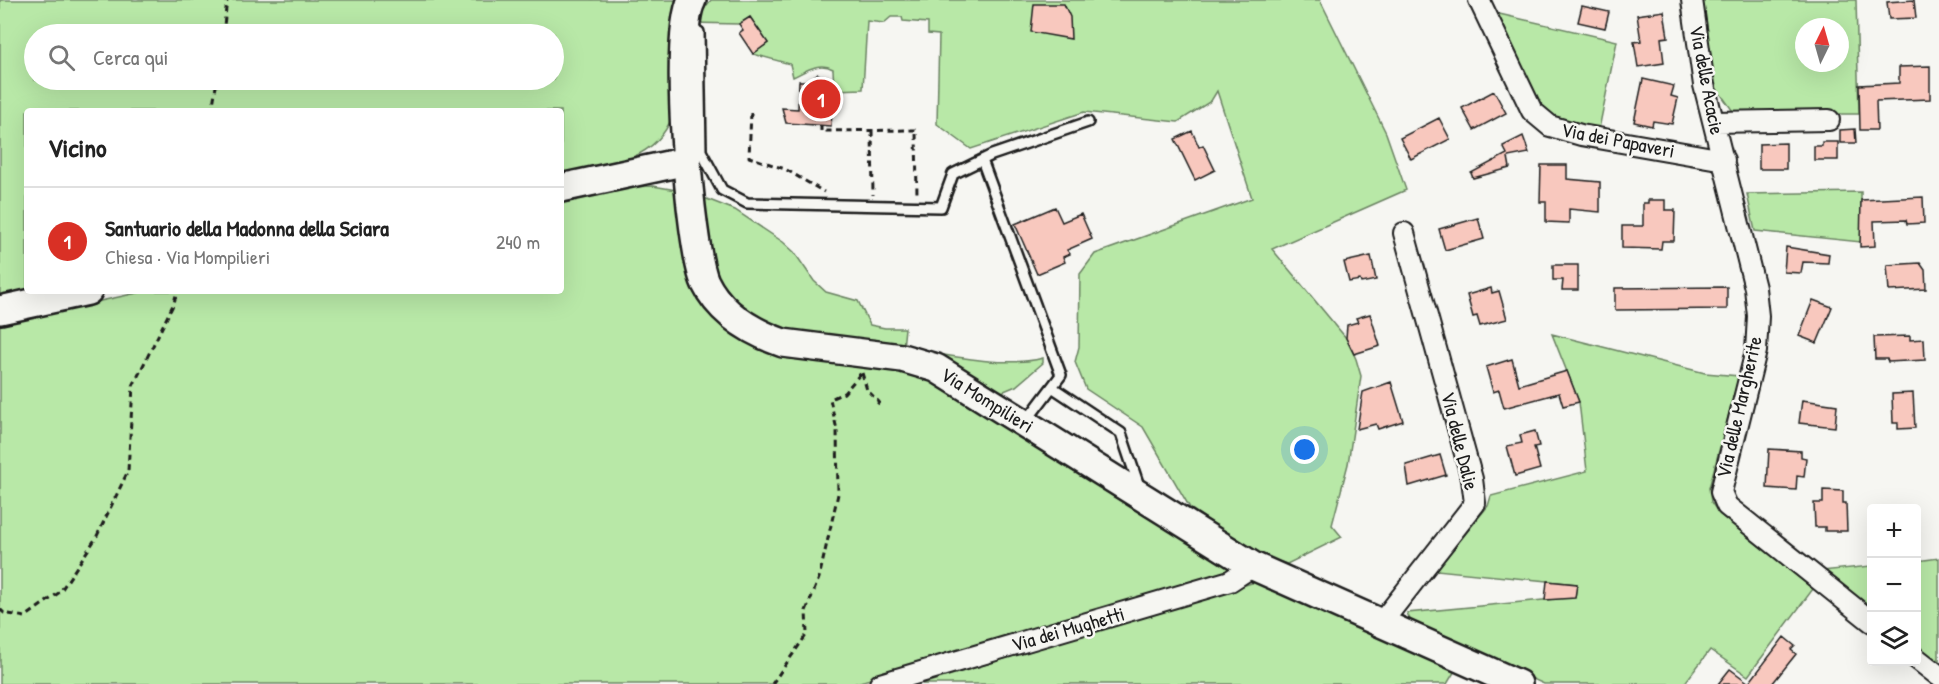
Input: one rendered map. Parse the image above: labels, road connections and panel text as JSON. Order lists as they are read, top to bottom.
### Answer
{
  "streets": {
    "street": [
      "Via delle Acacie",
      "Via dei Papaveri",
      "Via Mompilieri",
      "Via delle Margherite",
      "Via delle Dalie",
      "Via dei Mughetti"
    ]
  },
  "crossings": [
    ["Via delle Acacie", "Via dei Papaveri"],
    ["Via delle Acacie", "Via delle Margherite"],
    ["Via dei Papaveri", "Via delle Margherite"],
    ["Via Mompilieri", "Via delle Dalie"],
    ["Via Mompilieri", "Via dei Mughetti"]
  ],
  "north": "top",
  "page": {
    "search": "Cerca qui",
    "pins": "1",
    "heading": "Vicino",
    "list": [
      {
        "mark": "1",
        "name": "Santuario della Madonna della Sciara",
        "note": "Chiesa · Via Mompilieri",
        "value": "240 m"
      }
    ],
    "map_buttons": ["+", "−"]
  }
}
